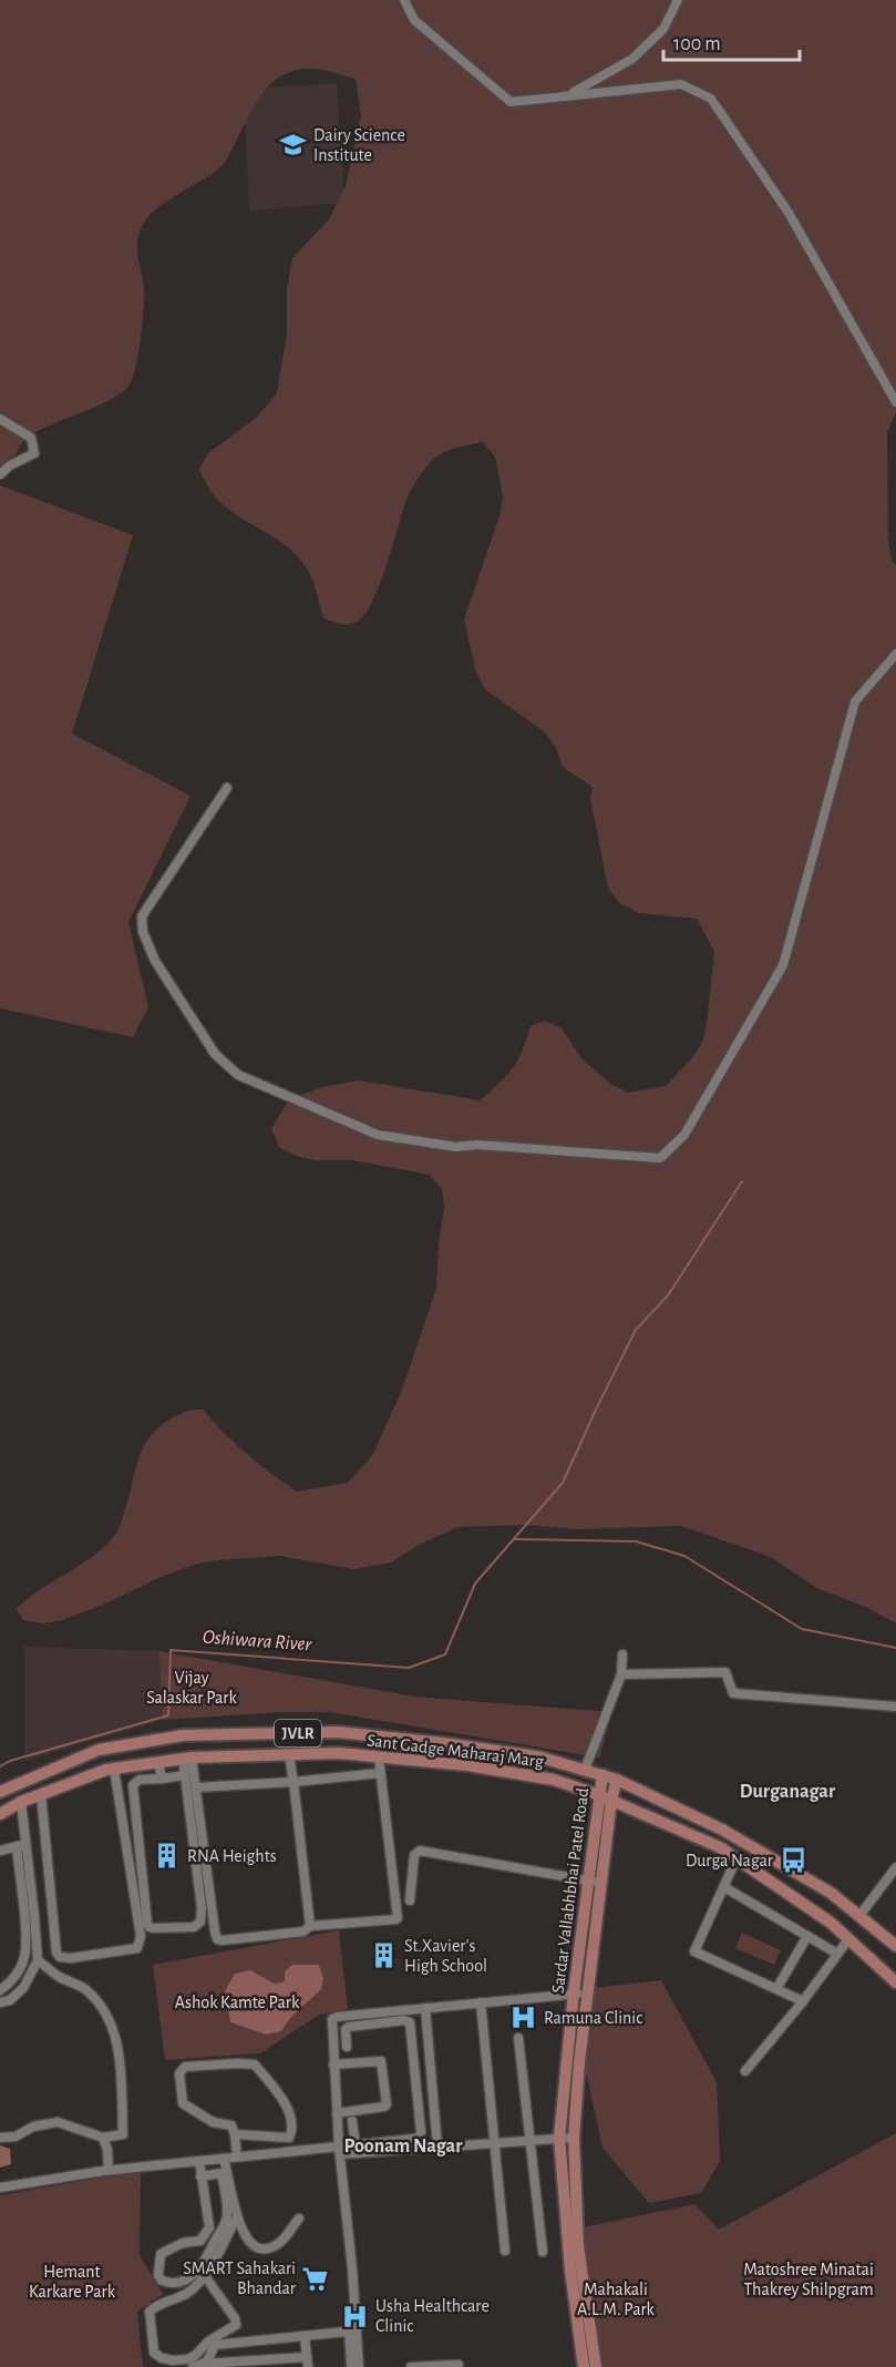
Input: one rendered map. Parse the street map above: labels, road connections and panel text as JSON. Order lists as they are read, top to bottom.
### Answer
{
  "streets": {
    "main road": ["JVLR", "Sant Gadge Maharaj Marg", "Sardar Vallabhbhai Patel Road"]
  },
  "crossings": [
    ["JVLR", "Sardar Vallabhbhai Patel Road"],
    ["Sant Gadge Maharaj Marg", "Sardar Vallabhbhai Patel Road"]
  ],
  "districts": ["Durganagar", "Poonam Nagar"],
  "water": ["Oshiwara River"],
  "parks": [
    "Vijay Salaskar Park",
    "Ashok Kamte Park",
    "Matoshree Minatai Thakrey Shilpgram",
    "Hemant Karkare Park",
    "Mahakali A.L.M. Park"
  ],
  "places": {
    "school or university": ["Dairy Science Institute"],
    "building": ["RNA Heights", "St.Xavier's High School"],
    "bus stop": ["Durga Nagar"],
    "hospital": ["Ramuna Clinic", "Usha Healthcare Clinic"],
    "supermarket": ["SMART Sahakari Bhandar"]
  },
  "scale_bar": "100 m"
}
